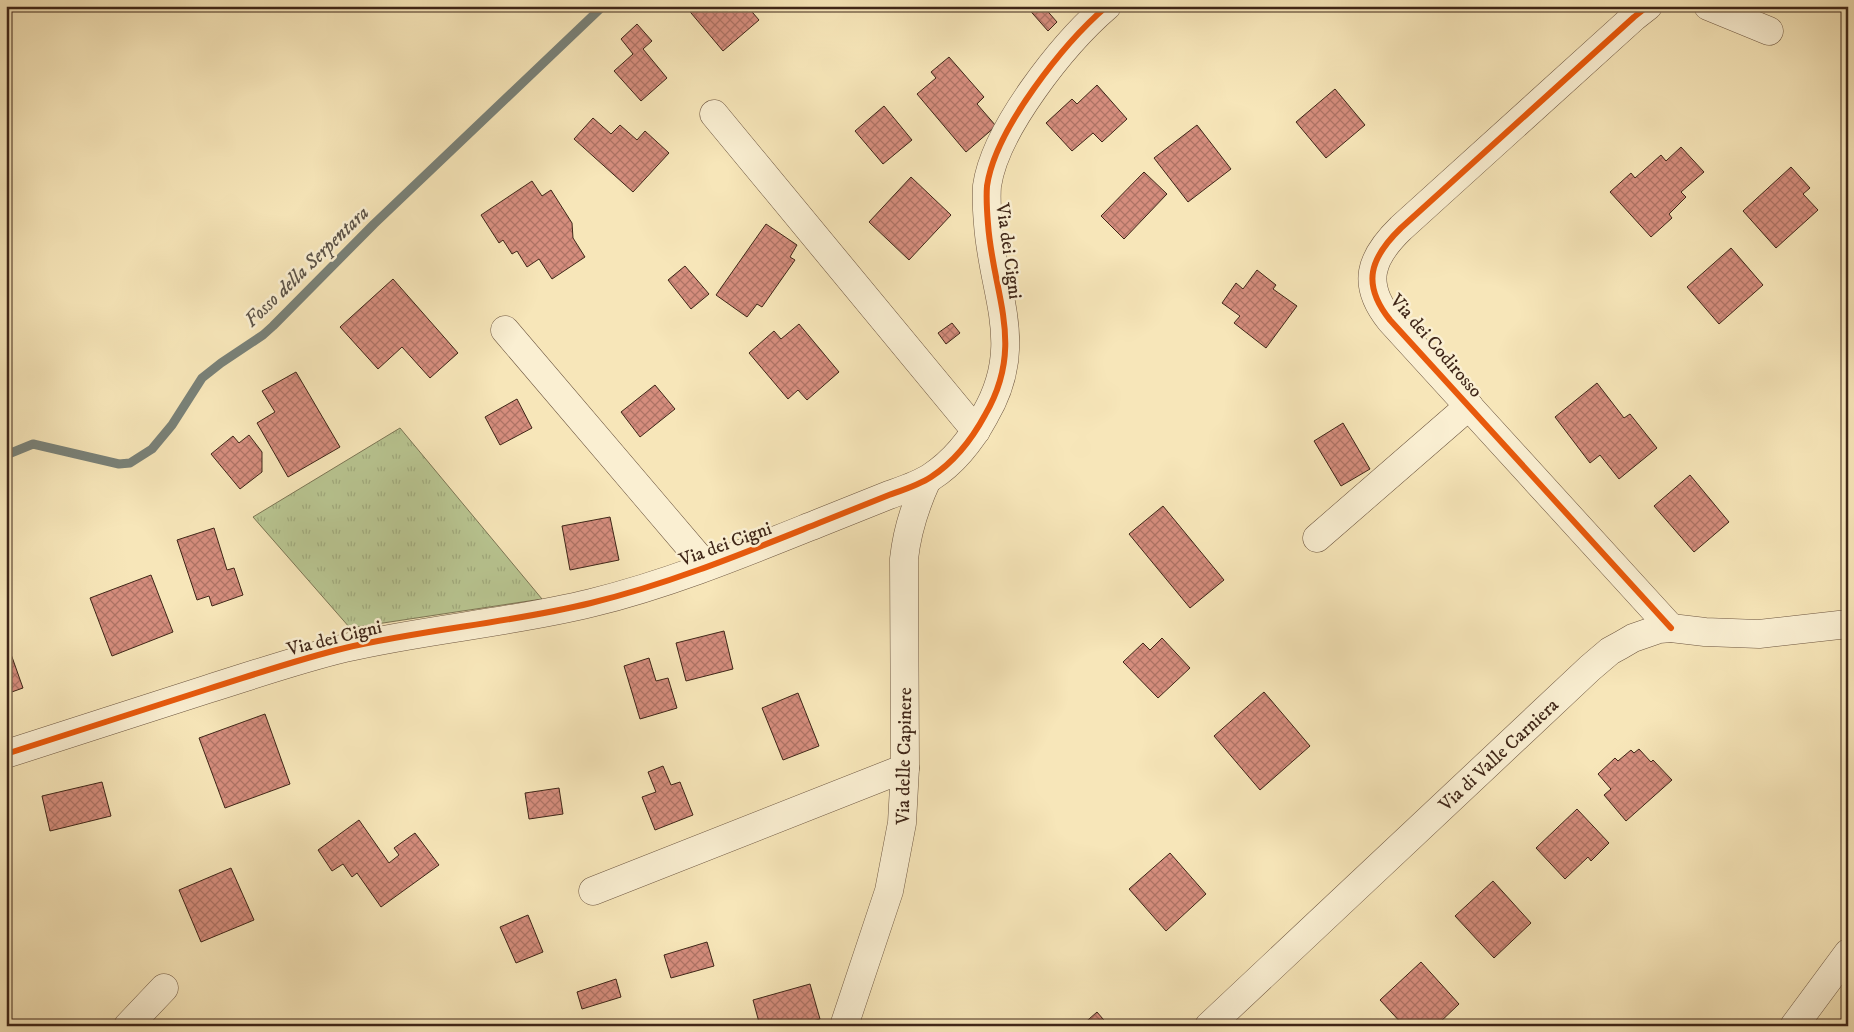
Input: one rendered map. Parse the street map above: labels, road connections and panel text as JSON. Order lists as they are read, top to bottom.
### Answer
{
  "streets": {
    "street": [
      "Via dei Cigni",
      "Via dei Codirosso",
      "Via di Valle Carniera",
      "Via delle Capinere"
    ]
  },
  "crossings": [
    ["Via dei Cigni", "Via delle Capinere"],
    ["Via dei Codirosso", "Via di Valle Carniera"]
  ],
  "water": ["Fosso della Serpentara"]
}
